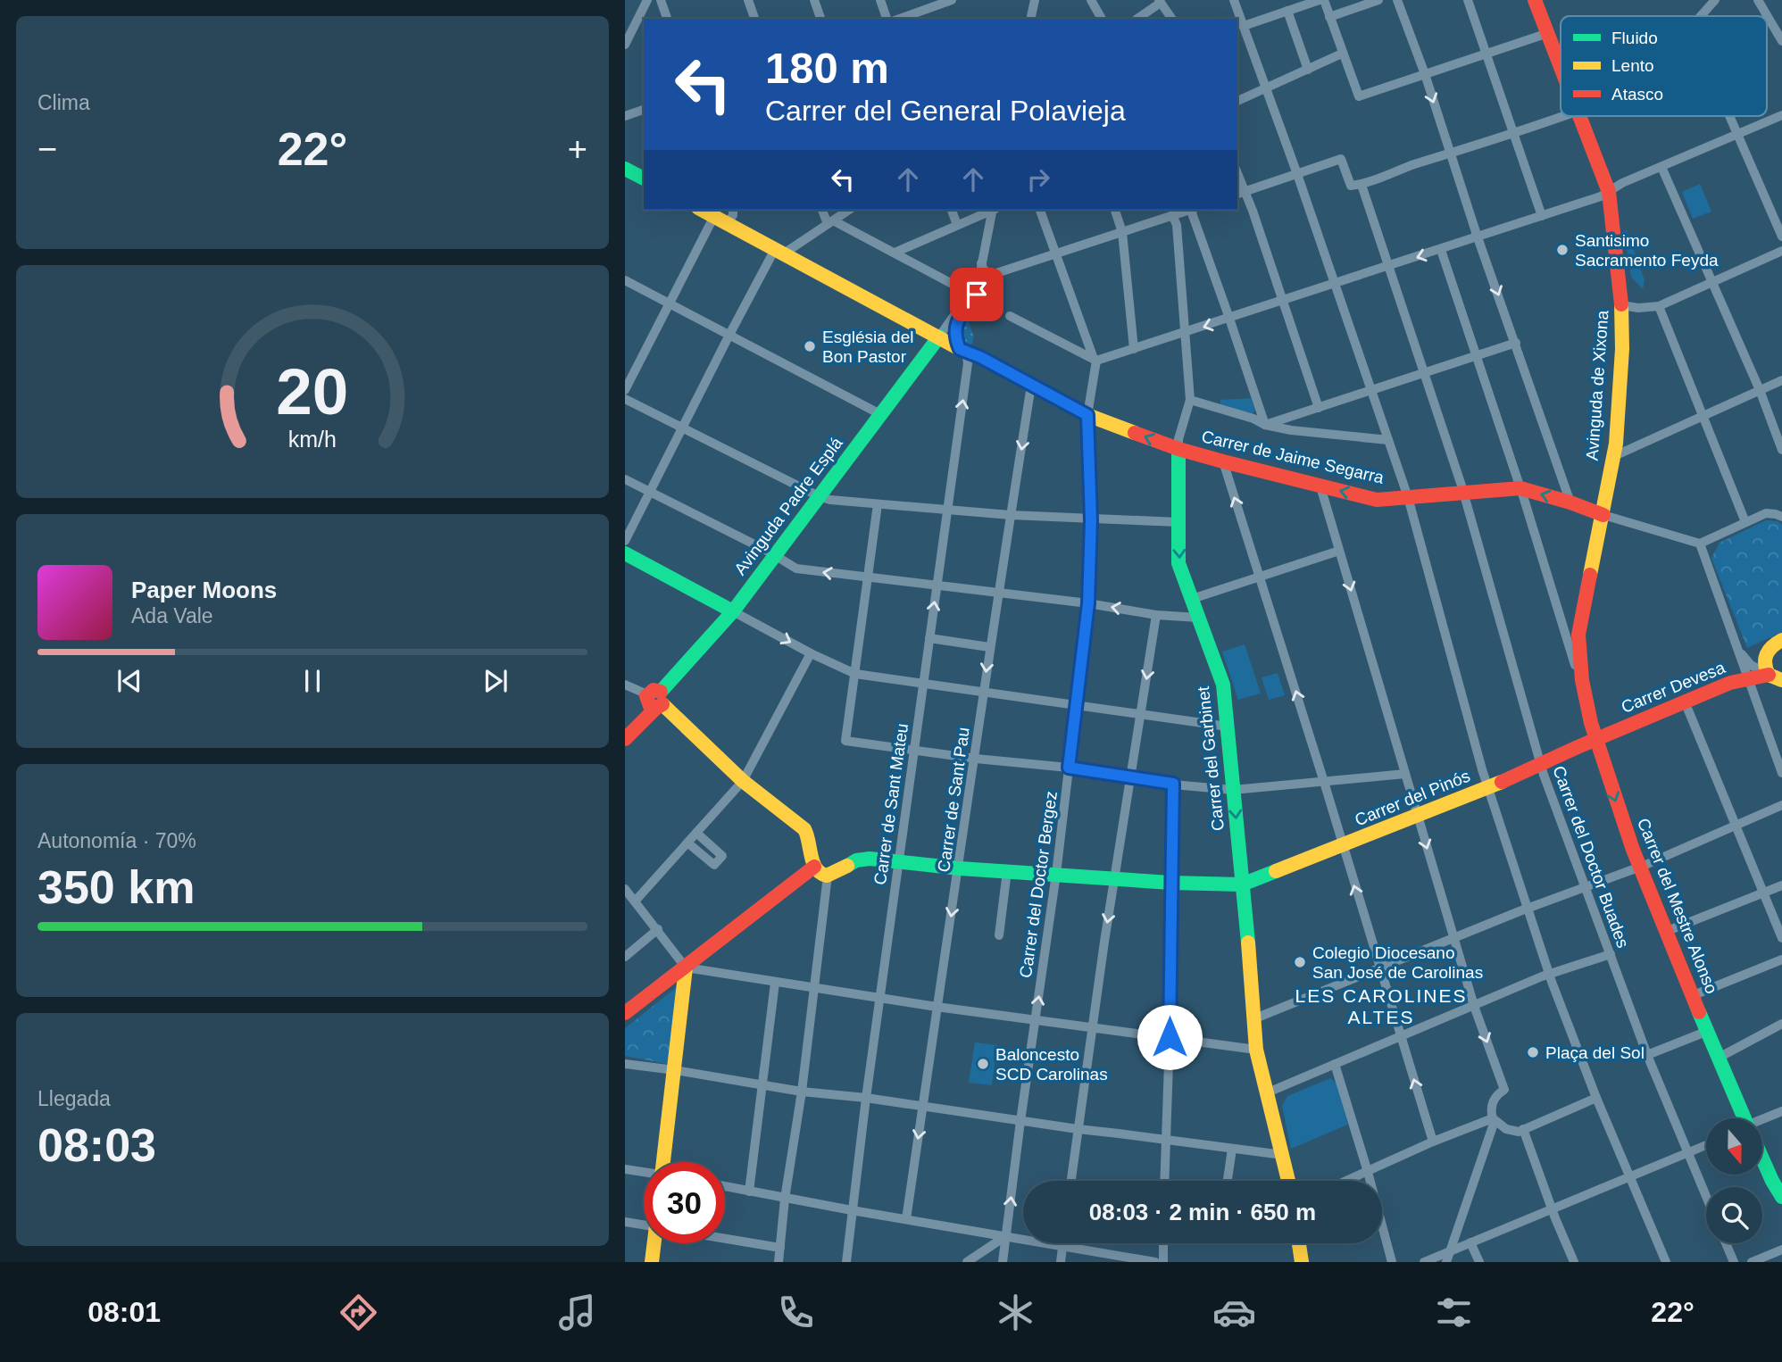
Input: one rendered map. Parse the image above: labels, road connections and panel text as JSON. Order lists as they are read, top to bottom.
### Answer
{
  "streets": {
    "street": [
      "Avinguda de Xixona",
      "Carrer de Jaime Segarra",
      "Avinguda Padre Esplá",
      "Carrer Devesa",
      "Carrer del Garbinet",
      "Carrer del Pinós",
      "Carrer de Sant Pau",
      "Carrer de Sant Mateu",
      "Carrer del Doctor Buades",
      "Carrer del Doctor Bergez",
      "Carrer del Mestre Alonso"
    ]
  },
  "crossings": [
    ["Avinguda de Xixona", "Carrer de Jaime Segarra"],
    ["Avinguda de Xixona", "Carrer del Mestre Alonso"],
    ["Carrer de Jaime Segarra", "Avinguda Padre Esplá"],
    ["Carrer de Jaime Segarra", "Carrer del Garbinet"],
    ["Carrer de Jaime Segarra", "Carrer de Sant Pau"],
    ["Carrer de Jaime Segarra", "Carrer de Sant Mateu"],
    ["Carrer de Jaime Segarra", "Carrer del Doctor Buades"],
    ["Carrer de Jaime Segarra", "Carrer del Doctor Bergez"],
    ["Carrer de Jaime Segarra", "Carrer del Mestre Alonso"],
    ["Carrer Devesa", "Carrer del Pinós"],
    ["Carrer Devesa", "Carrer del Mestre Alonso"],
    ["Carrer del Garbinet", "Carrer del Pinós"],
    ["Carrer del Pinós", "Carrer del Doctor Buades"],
    ["Carrer del Pinós", "Carrer del Mestre Alonso"]
  ],
  "one_way": ["Carrer de Sant Pau"],
  "districts": ["LES CAROLINES ALTES"],
  "places": [
    "Santisimo Sacramento Feyda",
    "Església del Bon Pastor",
    "Colegio Diocesano San José de Carolinas",
    "Plaça del Sol",
    "Baloncesto SCD Carolinas"
  ],
  "legend": ["Fluido", "Lento", "Atasco"],
  "north": "bottom",
  "page": {
    "tile": [
      "Clima",
      ["Autonomía · 70%", "350 km"],
      ["Llegada", "08:03"]
    ],
    "turn": ["180 m", "Carrer del General Polavieja"],
    "heat": ["−", "22°", "+"],
    "song": ["Paper Moons", "Ada Vale"],
    "limit": "30",
    "trip": "08:03 · 2 min · 650 m",
    "tabs": ["08:01", "22°"],
    "gauge": ["20", "km/h"]
  }
}
